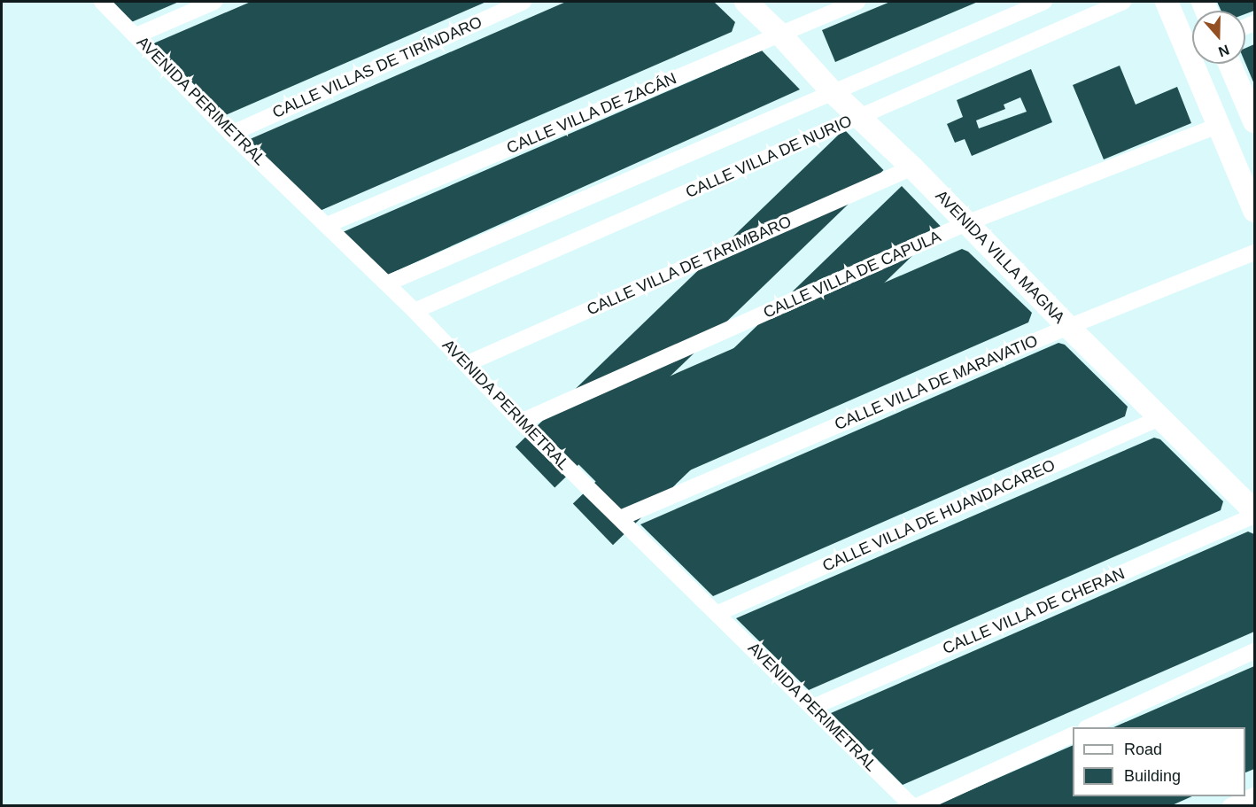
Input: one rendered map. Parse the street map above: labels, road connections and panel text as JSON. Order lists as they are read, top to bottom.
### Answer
{
  "streets": {
    "street": [
      "CALLE VILLAS DE TIRÍNDARO",
      "AVENIDA PERIMETRAL",
      "CALLE VILLA DE ZACÁN",
      "CALLE VILLA DE NURIO",
      "AVENIDA VILLA MAGNA",
      "CALLE VILLA DE TARIMBARO",
      "CALLE VILLA DE CAPULA",
      "CALLE VILLA DE MARAVATIO",
      "CALLE VILLA DE HUANDACAREO",
      "CALLE VILLA DE CHERAN"
    ]
  },
  "crossings": [
    ["CALLE VILLAS DE TIRÍNDARO", "AVENIDA PERIMETRAL"],
    ["AVENIDA PERIMETRAL", "CALLE VILLA DE ZACÁN"],
    ["AVENIDA PERIMETRAL", "CALLE VILLA DE NURIO"],
    ["AVENIDA PERIMETRAL", "CALLE VILLA DE TARIMBARO"],
    ["AVENIDA PERIMETRAL", "CALLE VILLA DE CAPULA"],
    ["AVENIDA PERIMETRAL", "CALLE VILLA DE MARAVATIO"],
    ["AVENIDA PERIMETRAL", "CALLE VILLA DE HUANDACAREO"],
    ["AVENIDA PERIMETRAL", "CALLE VILLA DE CHERAN"],
    ["CALLE VILLA DE ZACÁN", "AVENIDA VILLA MAGNA"],
    ["CALLE VILLA DE NURIO", "AVENIDA VILLA MAGNA"],
    ["AVENIDA VILLA MAGNA", "CALLE VILLA DE TARIMBARO"],
    ["AVENIDA VILLA MAGNA", "CALLE VILLA DE CAPULA"],
    ["AVENIDA VILLA MAGNA", "CALLE VILLA DE MARAVATIO"],
    ["AVENIDA VILLA MAGNA", "CALLE VILLA DE HUANDACAREO"]
  ],
  "legend": ["Road", "Building"],
  "north": "bottom"
}
